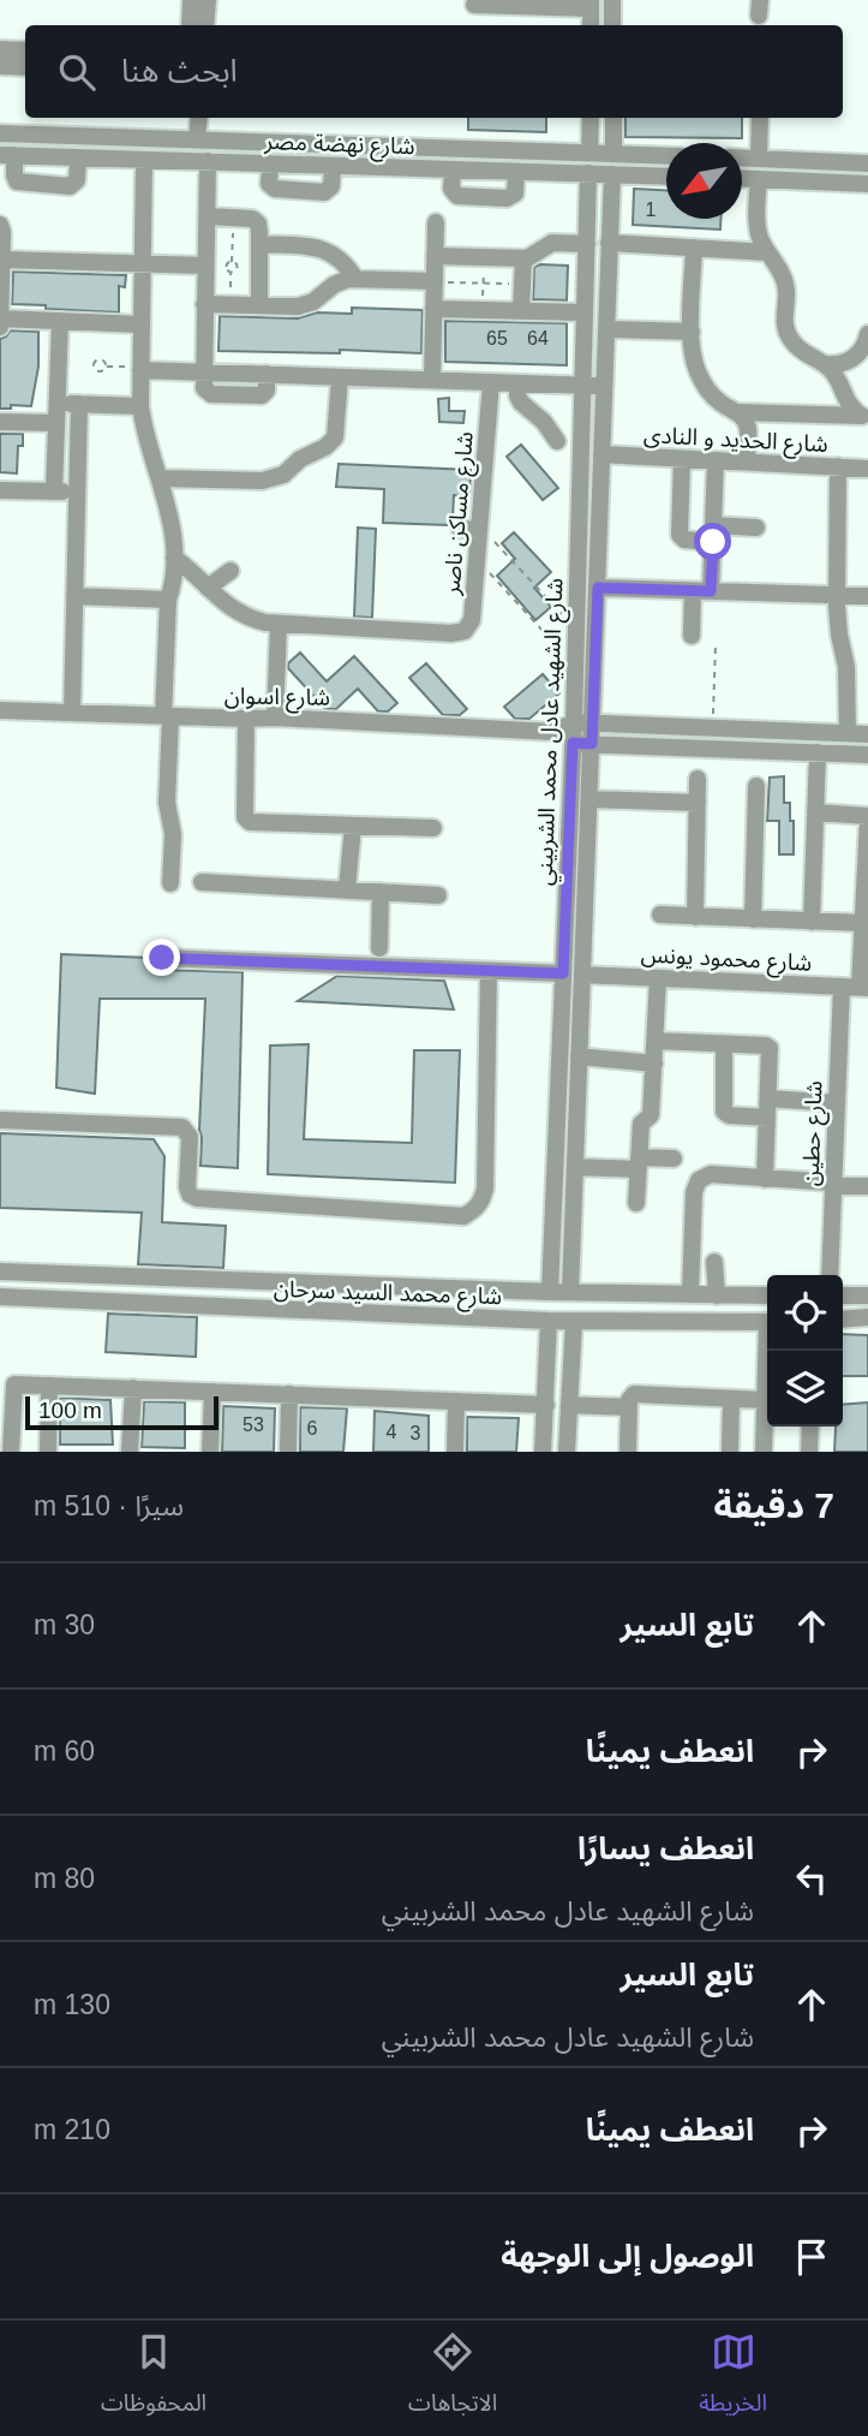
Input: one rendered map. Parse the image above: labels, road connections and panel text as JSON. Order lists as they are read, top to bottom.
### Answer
{
  "streets": {
    "street": [
      "شارع نهضة مصر",
      "شارع الحديد و النادى",
      "شارع مساكن ناصر",
      "شارع اسوان",
      "شارع الشهيد عادل محمد الشربيني",
      "شارع محمود يونس",
      "شارع حطين",
      "شارع محمد السيد سرحان"
    ]
  },
  "crossings": [
    ["شارع نهضة مصر", "شارع الشهيد عادل محمد الشربيني"],
    ["شارع الحديد و النادى", "شارع الشهيد عادل محمد الشربيني"],
    ["شارع اسوان", "شارع الشهيد عادل محمد الشربيني"],
    ["شارع الشهيد عادل محمد الشربيني", "شارع محمود يونس"],
    ["شارع الشهيد عادل محمد الشربيني", "شارع محمد السيد سرحان"],
    ["شارع محمود يونس", "شارع حطين"]
  ],
  "house_numbers": [
    "1",
    "65",
    "64",
    "53",
    "6",
    "4",
    "3"
  ],
  "scale_bar": "100 m",
  "north": "bottom left",
  "page": {
    "search": "ابحث هنا",
    "scale": "100 m",
    "heading": ["7 دقيقة", "سيرًا · 510 m"],
    "list": [
      ["تابع السير", "30 m"],
      ["انعطف يمينًا", "60 m"],
      ["انعطف يسارًا", "شارع الشهيد عادل محمد الشربيني", "80 m"],
      ["تابع السير", "شارع الشهيد عادل محمد الشربيني", "130 m"],
      ["انعطف يمينًا", "210 m"],
      "الوصول إلى الوجهة"
    ],
    "nav": ["الخريطة", "الاتجاهات", "المحفوظات"]
  }
}
